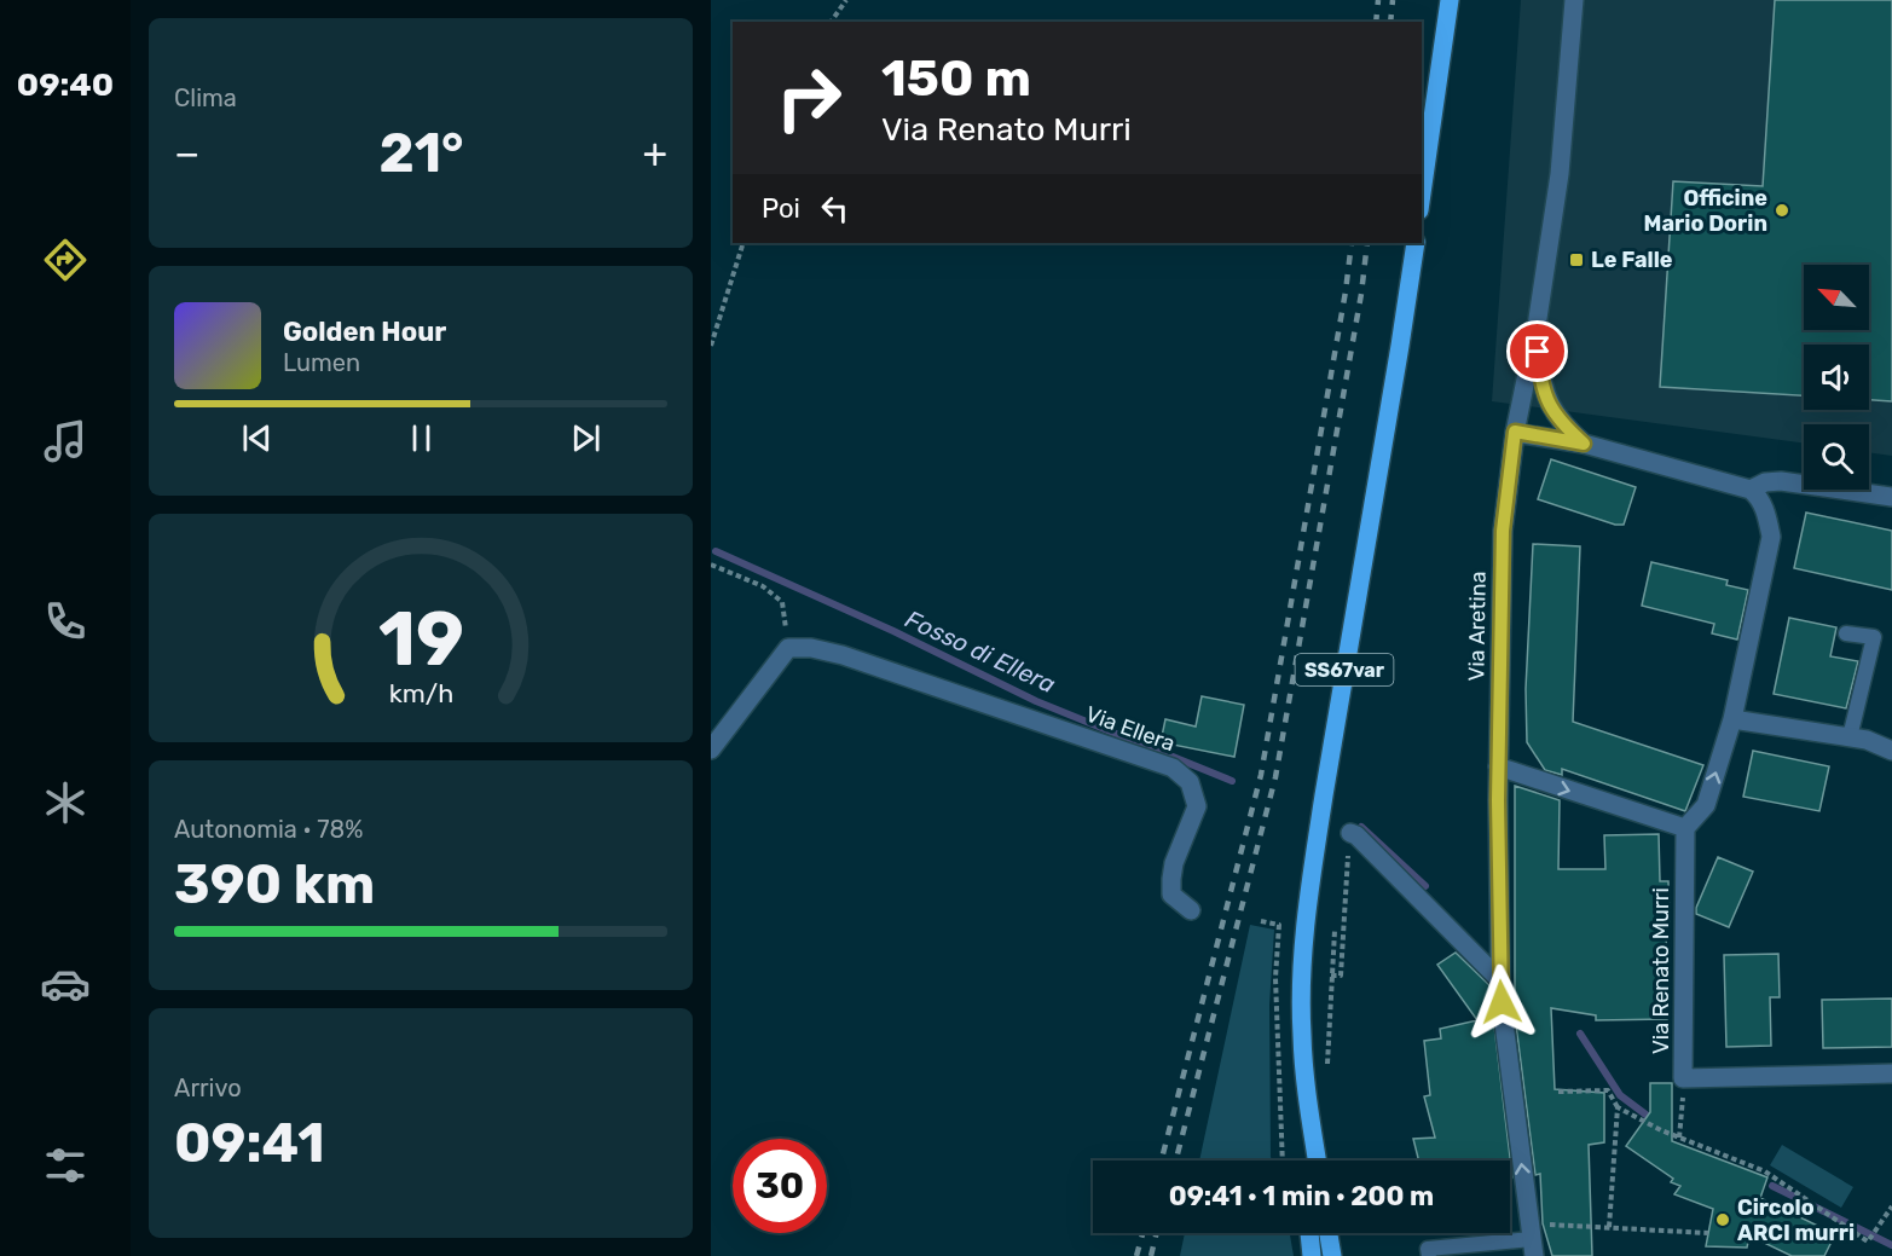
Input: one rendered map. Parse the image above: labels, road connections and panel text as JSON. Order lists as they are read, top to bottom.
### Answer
{
  "streets": {
    "main road": ["SS67var"],
    "street": ["Via Aretina", "Via Ellera", "Via Renato Murri"]
  },
  "water": ["Fosso di Ellera"],
  "places": {
    "other": ["Officine Mario Dorin", "Circolo ARCI murri"],
    "transit": ["Le Falle"]
  },
  "north": "top left",
  "page": {
    "tabs": "09:40",
    "tile": [
      "Clima",
      ["Autonomia · 78%", "390 km"],
      ["Arrivo", "09:41"]
    ],
    "turn": ["150 m", "Via Renato Murri"],
    "heat": ["−", "21°", "+"],
    "then": "Poi",
    "song": ["Golden Hour", "Lumen"],
    "limit": "30",
    "trip": "09:41 · 1 min · 200 m",
    "gauge": ["19", "km/h"]
  }
}
